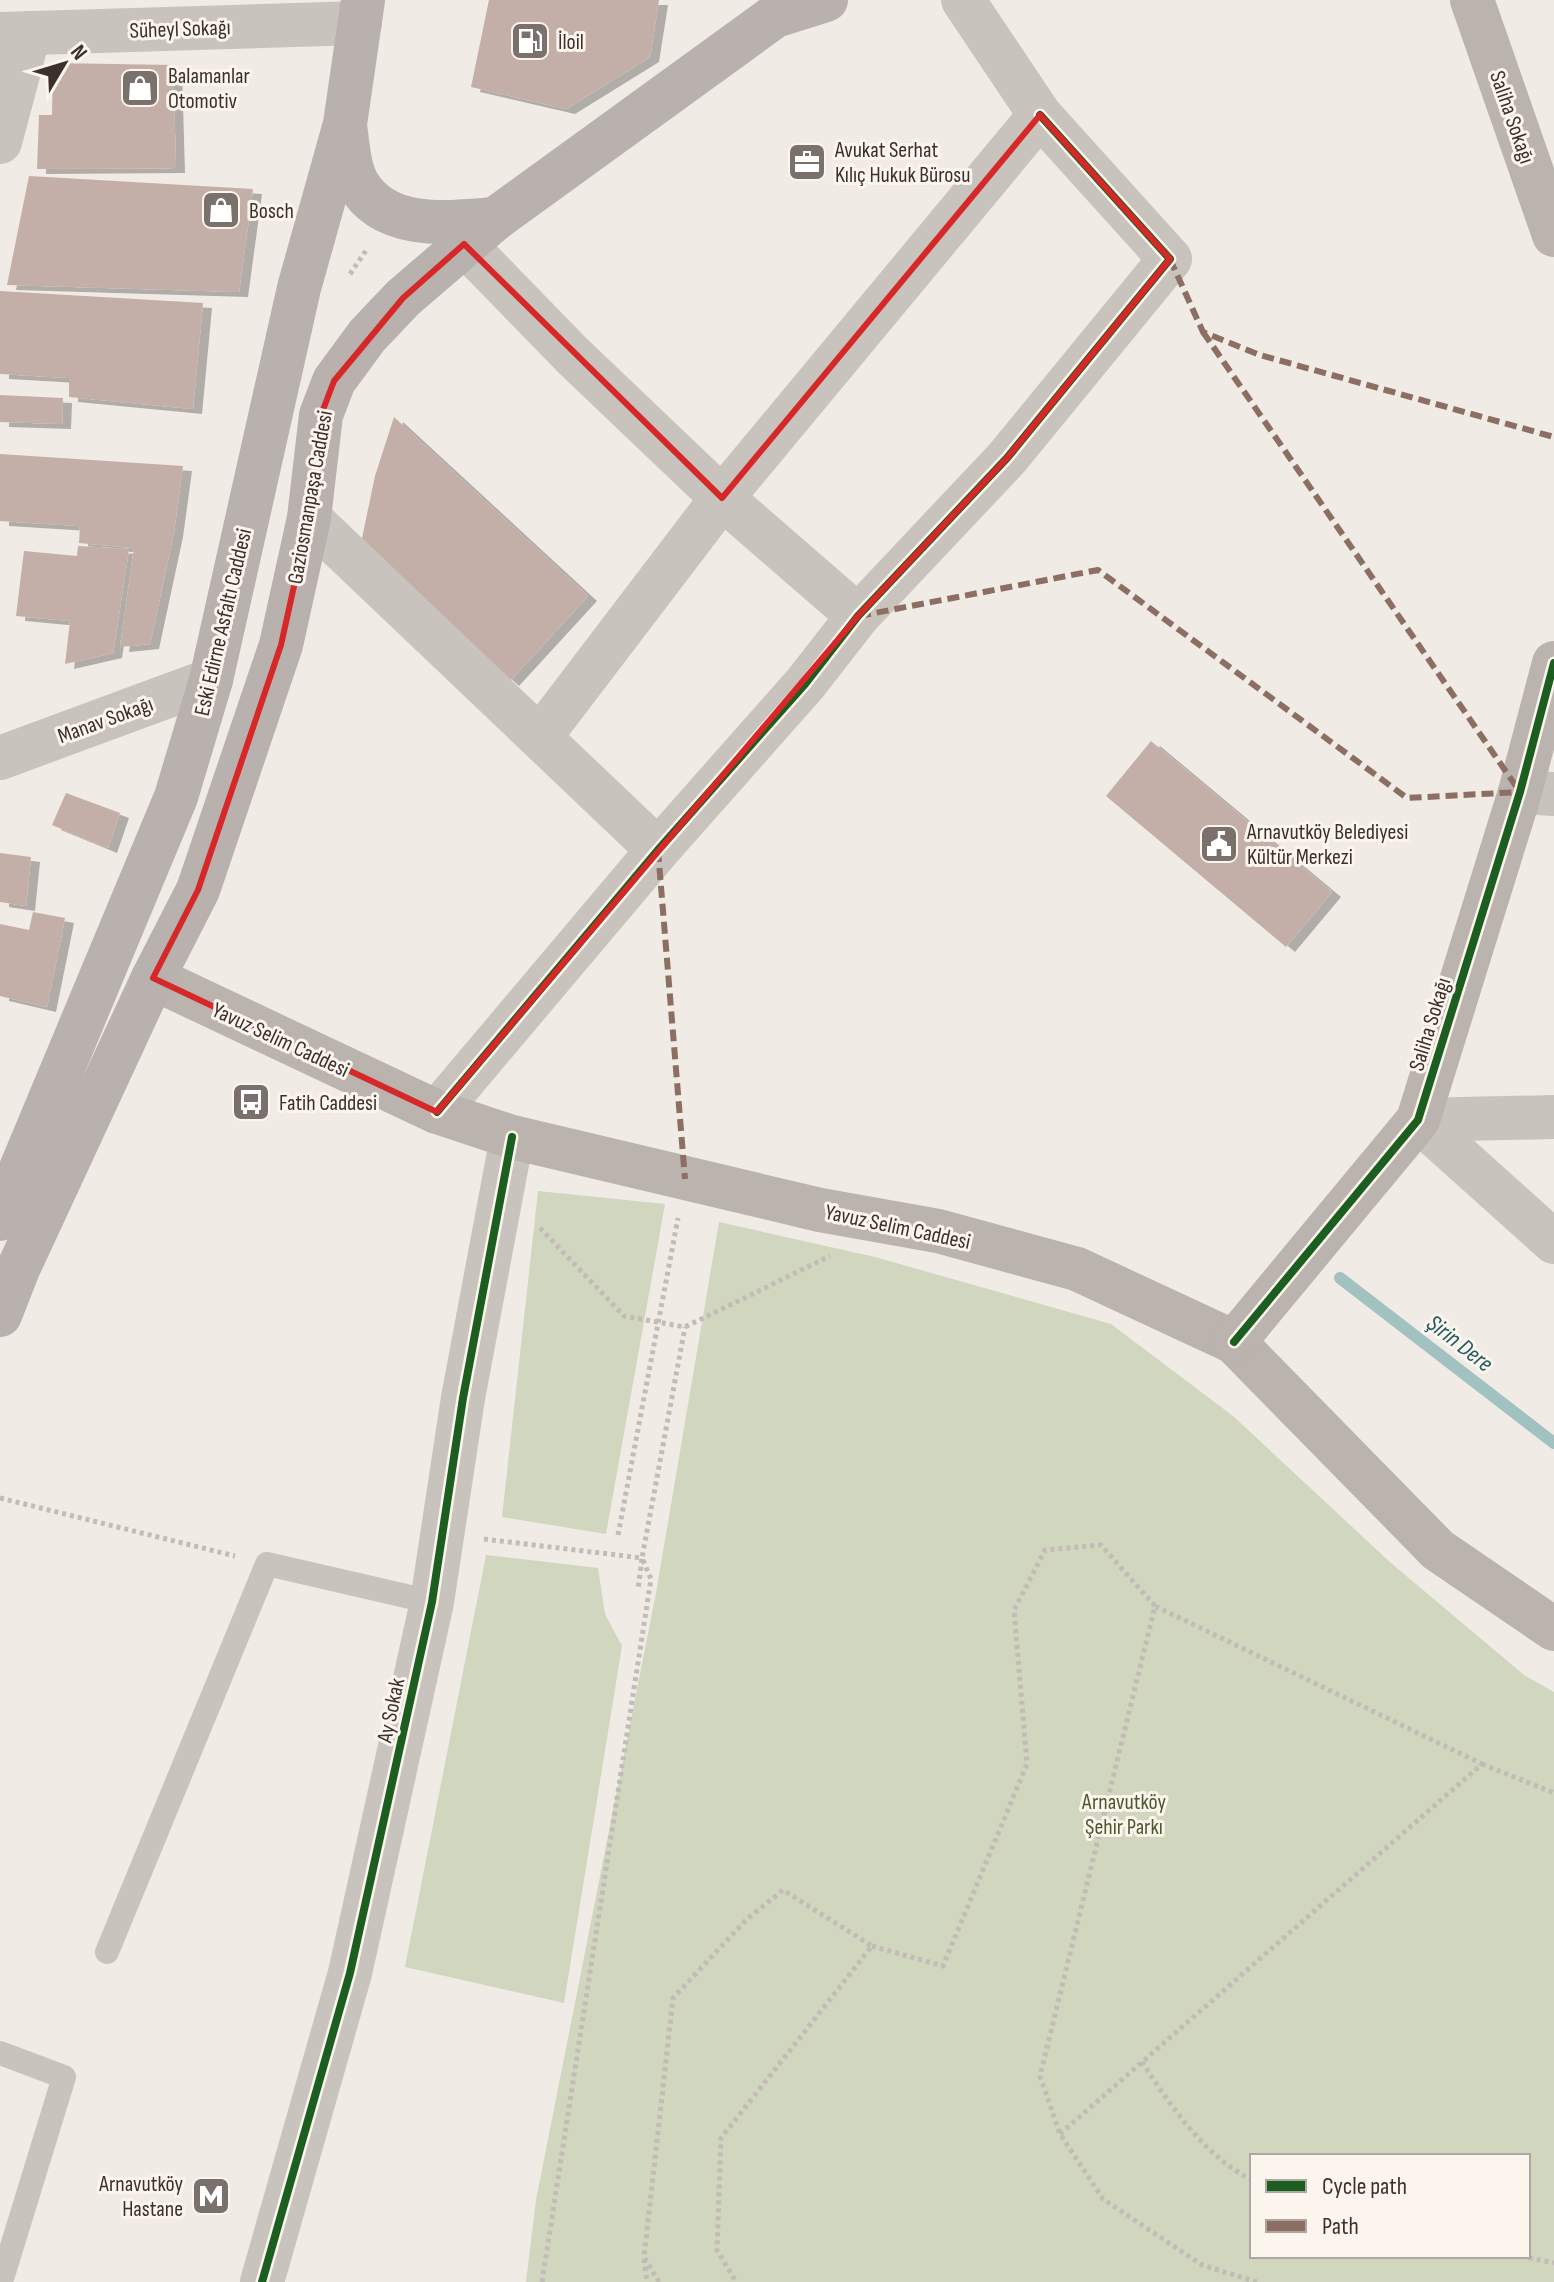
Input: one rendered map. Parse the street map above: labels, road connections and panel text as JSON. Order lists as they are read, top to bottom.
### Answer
{
  "streets": {
    "main road": [
      "Saliha Sokağı",
      "Gaziosmanpaşa Caddesi",
      "Eski Edirne Asfaltı Caddesi",
      "Yavuz Selim Caddesi"
    ],
    "street": ["Süheyl Sokağı", "Manav Sokağı", "Ay Sokak"]
  },
  "crossings": [
    ["Süheyl Sokağı", "Eski Edirne Asfaltı Caddesi"],
    ["Saliha Sokağı", "Yavuz Selim Caddesi"],
    ["Gaziosmanpaşa Caddesi", "Yavuz Selim Caddesi"],
    ["Eski Edirne Asfaltı Caddesi", "Manav Sokağı"],
    ["Yavuz Selim Caddesi", "Ay Sokak"]
  ],
  "water": ["Şirin Dere"],
  "parks": ["Arnavutköy Şehir Parkı"],
  "places": {
    "fuel station": ["İloil"],
    "shop": ["Balamanlar Otomotiv", "Bosch"],
    "office": ["Avukat Serhat Kılıç Hukuk Bürosu"],
    "public building": ["Arnavutköy Belediyesi Kültür Merkezi"],
    "bus stop": ["Fatih Caddesi"],
    "metro station": ["Arnavutköy Hastane"]
  },
  "legend": ["Cycle path", "Path"],
  "north": "top right"
}
